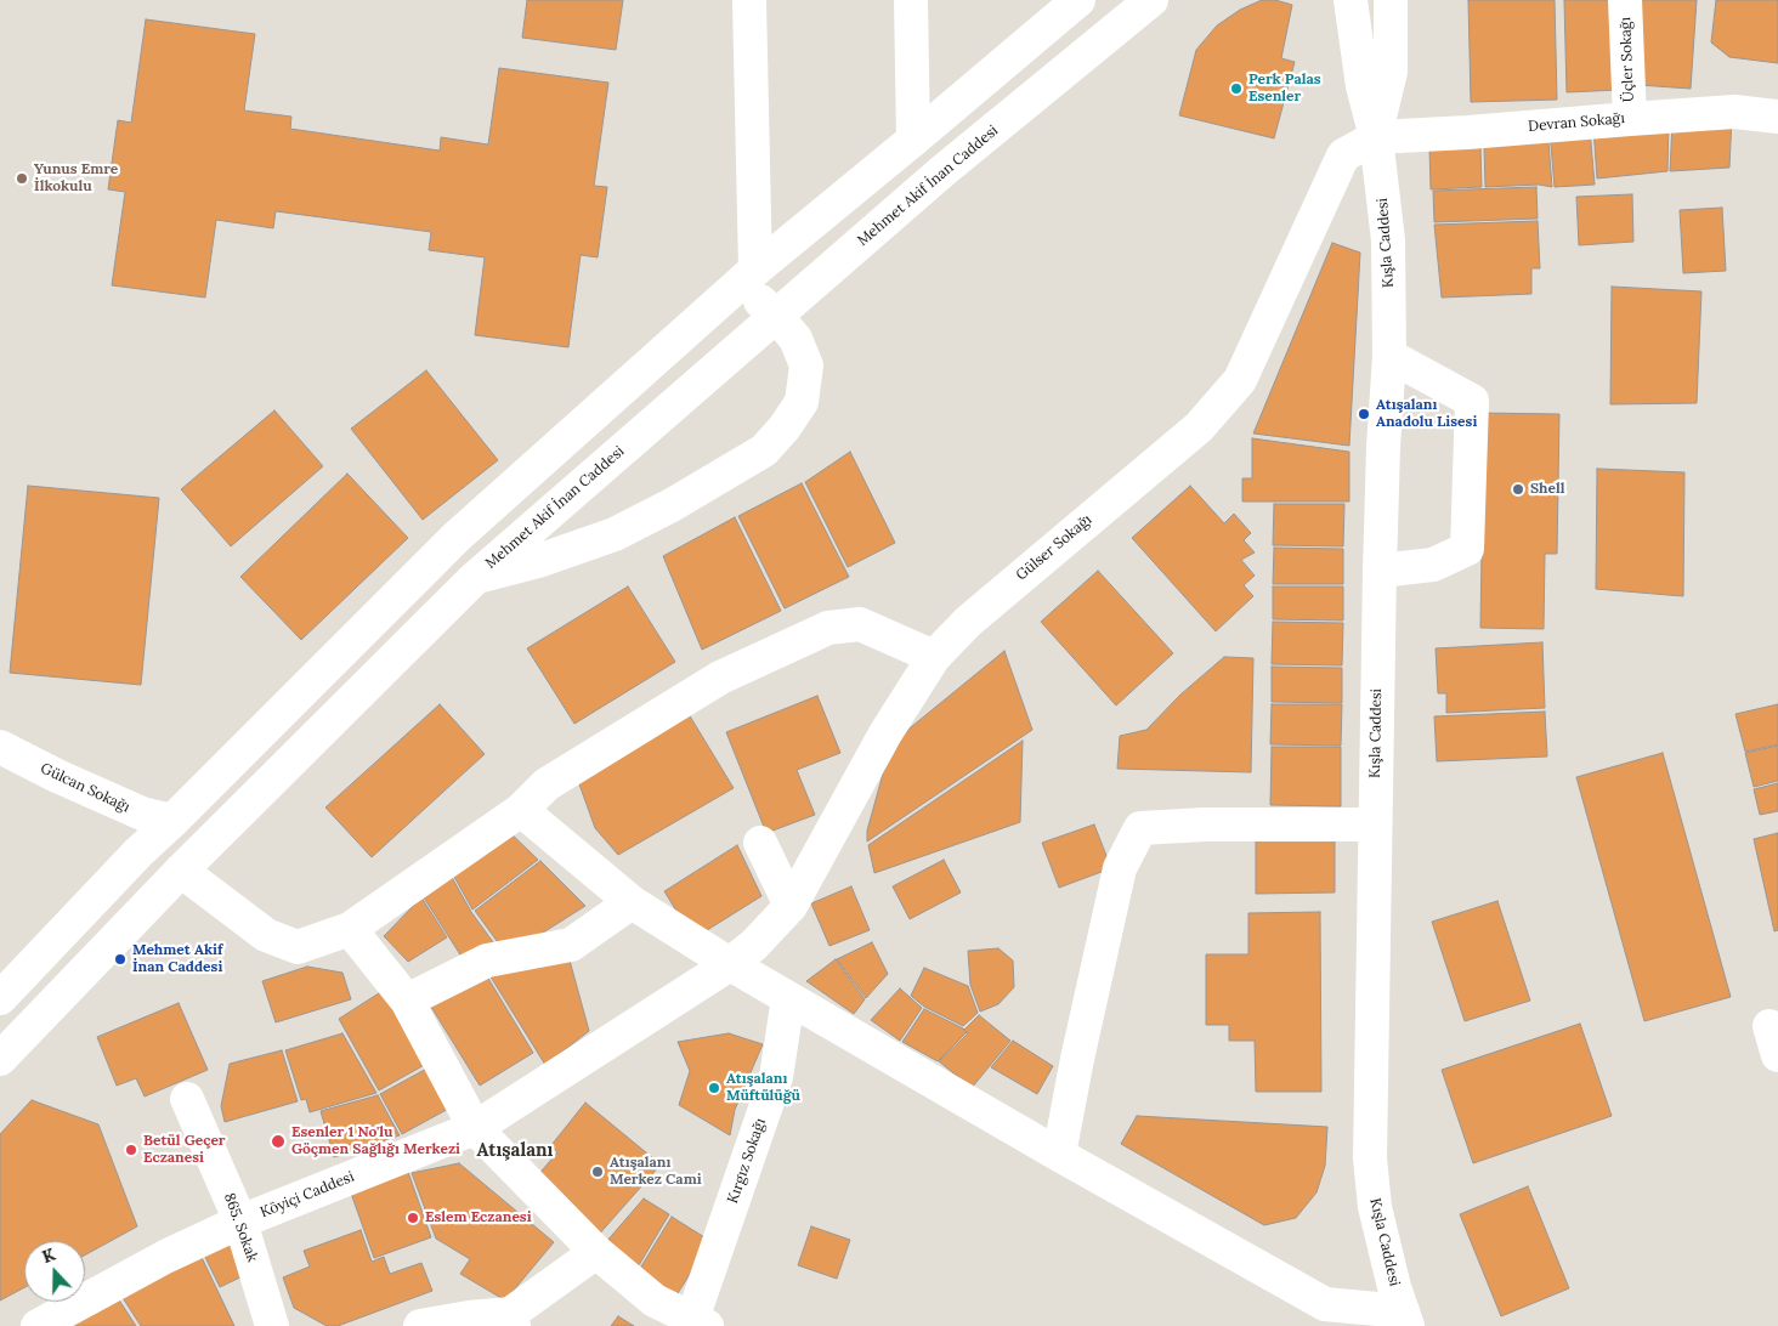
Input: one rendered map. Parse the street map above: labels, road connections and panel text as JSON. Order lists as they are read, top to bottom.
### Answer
{
  "streets": {
    "street": [
      "Üçler Sokağı",
      "Devran Sokağı",
      "Mehmet Akif İnan Caddesi",
      "Kışla Caddesi",
      "Gülser Sokağı",
      "Gülcan Sokağı",
      "Kırgız Sokağı",
      "Köyiçi Caddesi",
      "865. Sokak"
    ]
  },
  "crossings": [
    ["Üçler Sokağı", "Devran Sokağı"],
    ["Devran Sokağı", "Kışla Caddesi"],
    ["Devran Sokağı", "Gülser Sokağı"],
    ["Kışla Caddesi", "Gülser Sokağı"],
    ["Gülser Sokağı", "Köyiçi Caddesi"],
    ["Köyiçi Caddesi", "865. Sokak"]
  ],
  "districts": ["Atışalanı"],
  "places": [
    "Perk Palas Esenler",
    "Yunus Emre İlkokulu",
    "Atışalanı Anadolu Lisesi",
    "Shell",
    "Mehmet Akif İnan Caddesi",
    "Atışalanı Müftülüğü",
    "Esenler 1 No'lu Göçmen Sağlığı Merkezi",
    "Betül Geçer Eczanesi",
    "Atışalanı Merkez Cami",
    "Eslem Eczanesi"
  ],
  "north": "top"
}
